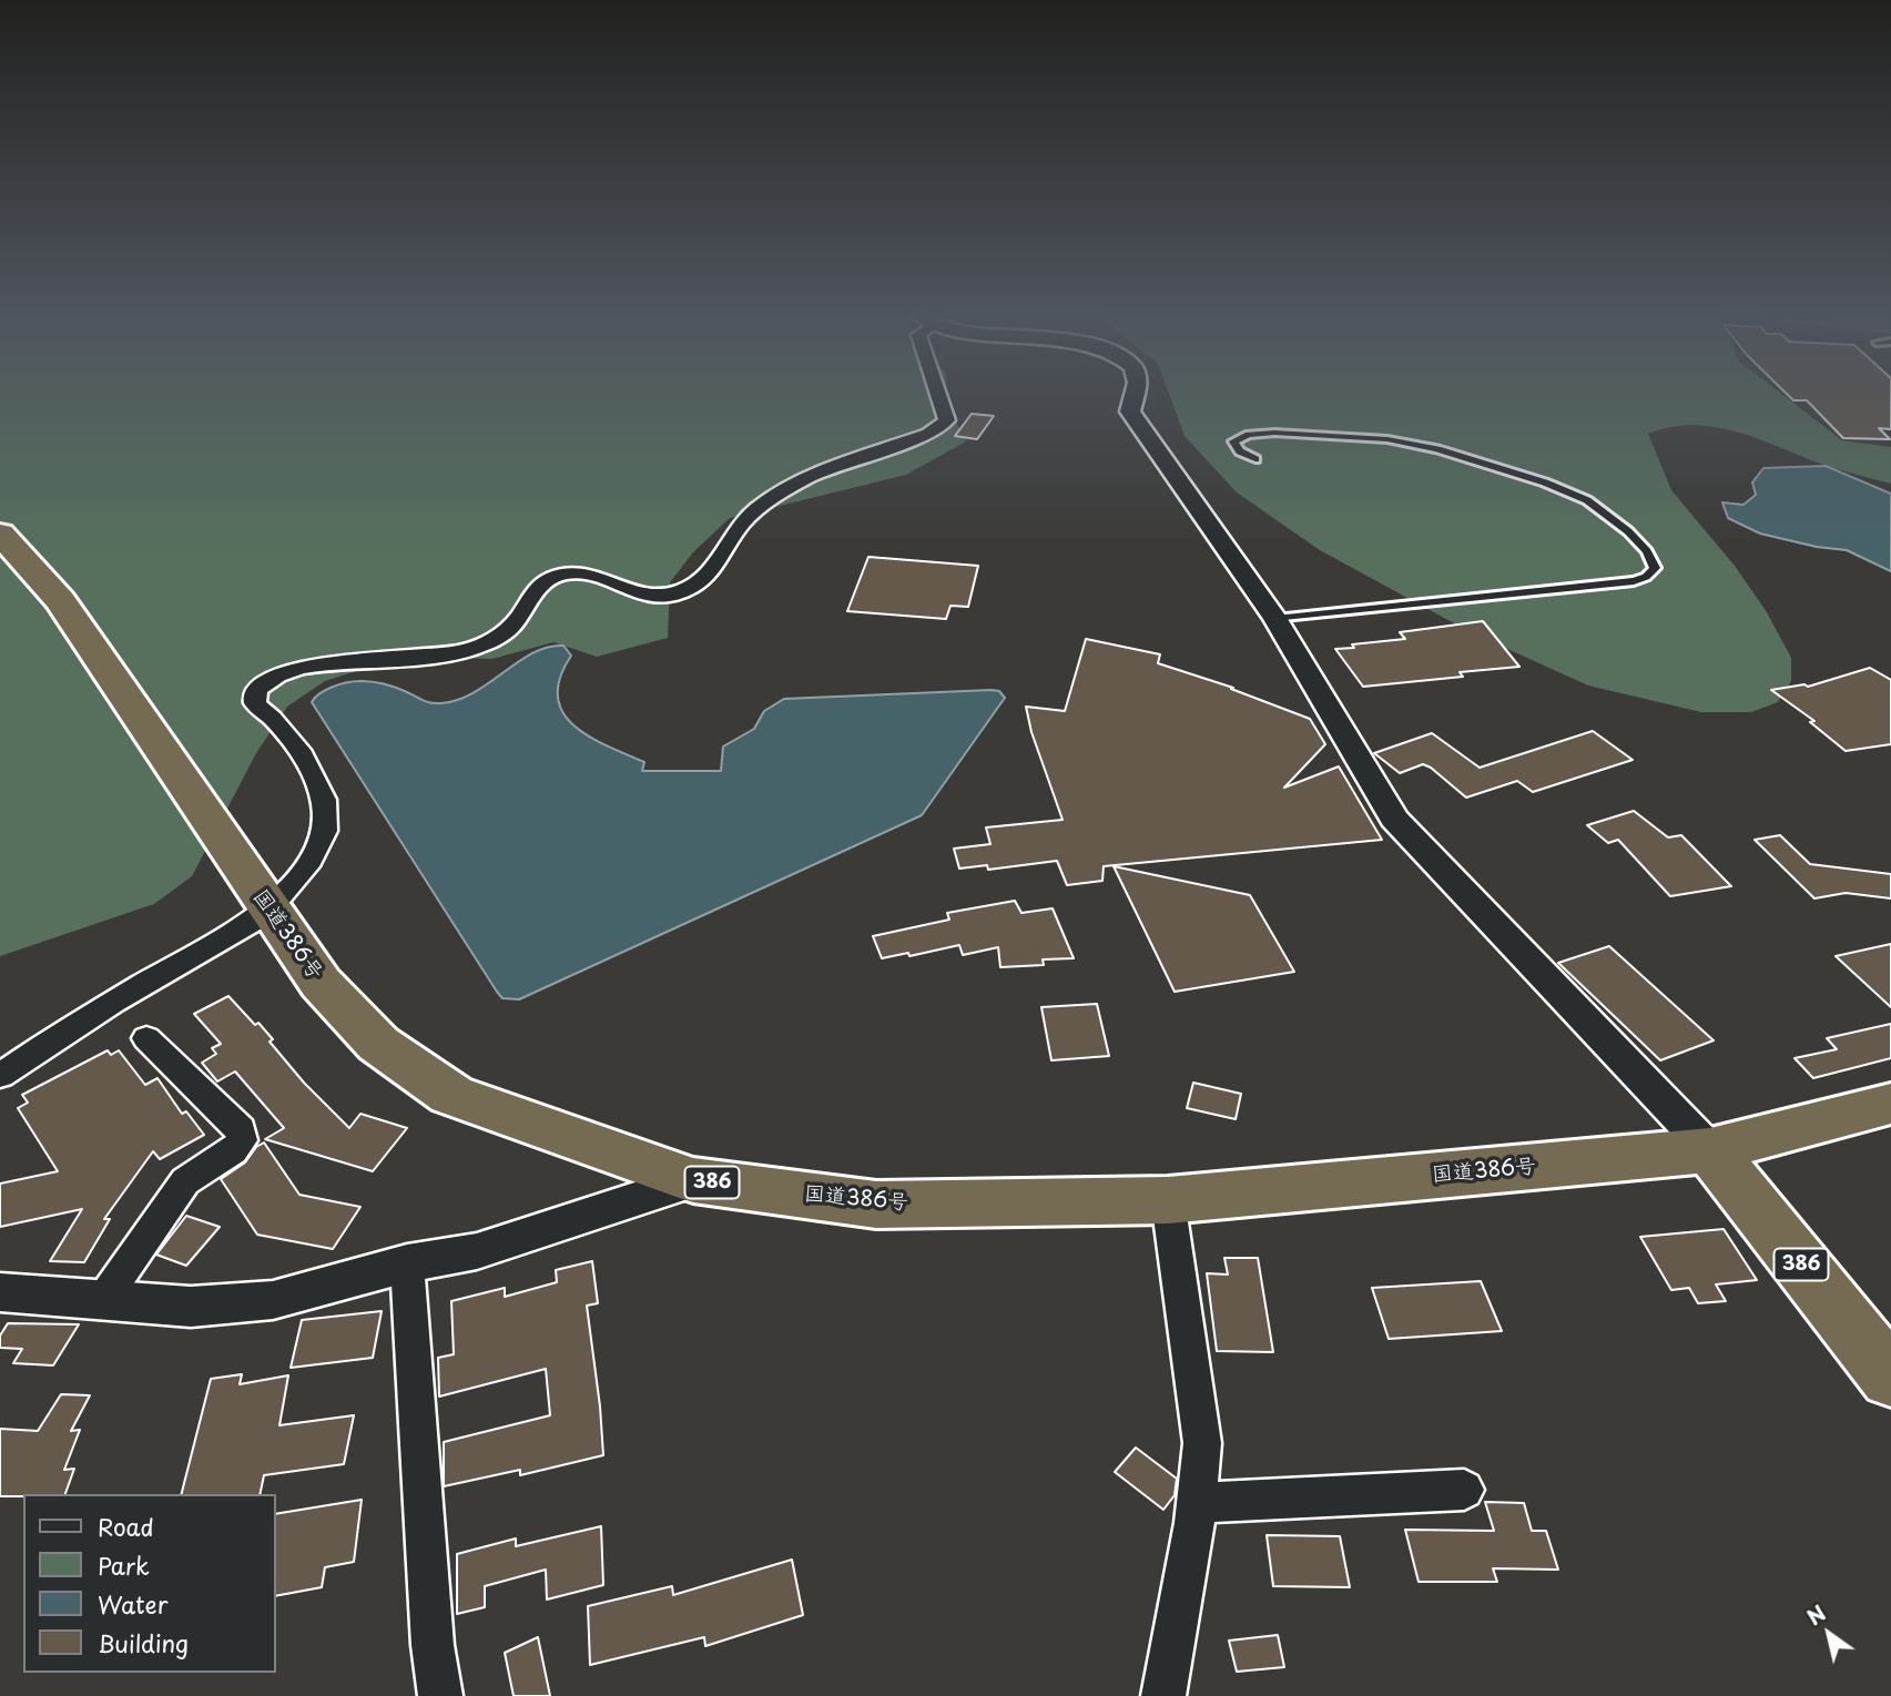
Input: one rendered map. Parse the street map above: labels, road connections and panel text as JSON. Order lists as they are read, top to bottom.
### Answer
{
  "streets": {
    "highway": ["国道386号", "386"]
  },
  "crossings": [
    ["国道386号", "386"]
  ],
  "legend": [
    "Road",
    "Park",
    "Water",
    "Building"
  ],
  "north": "top left"
}
